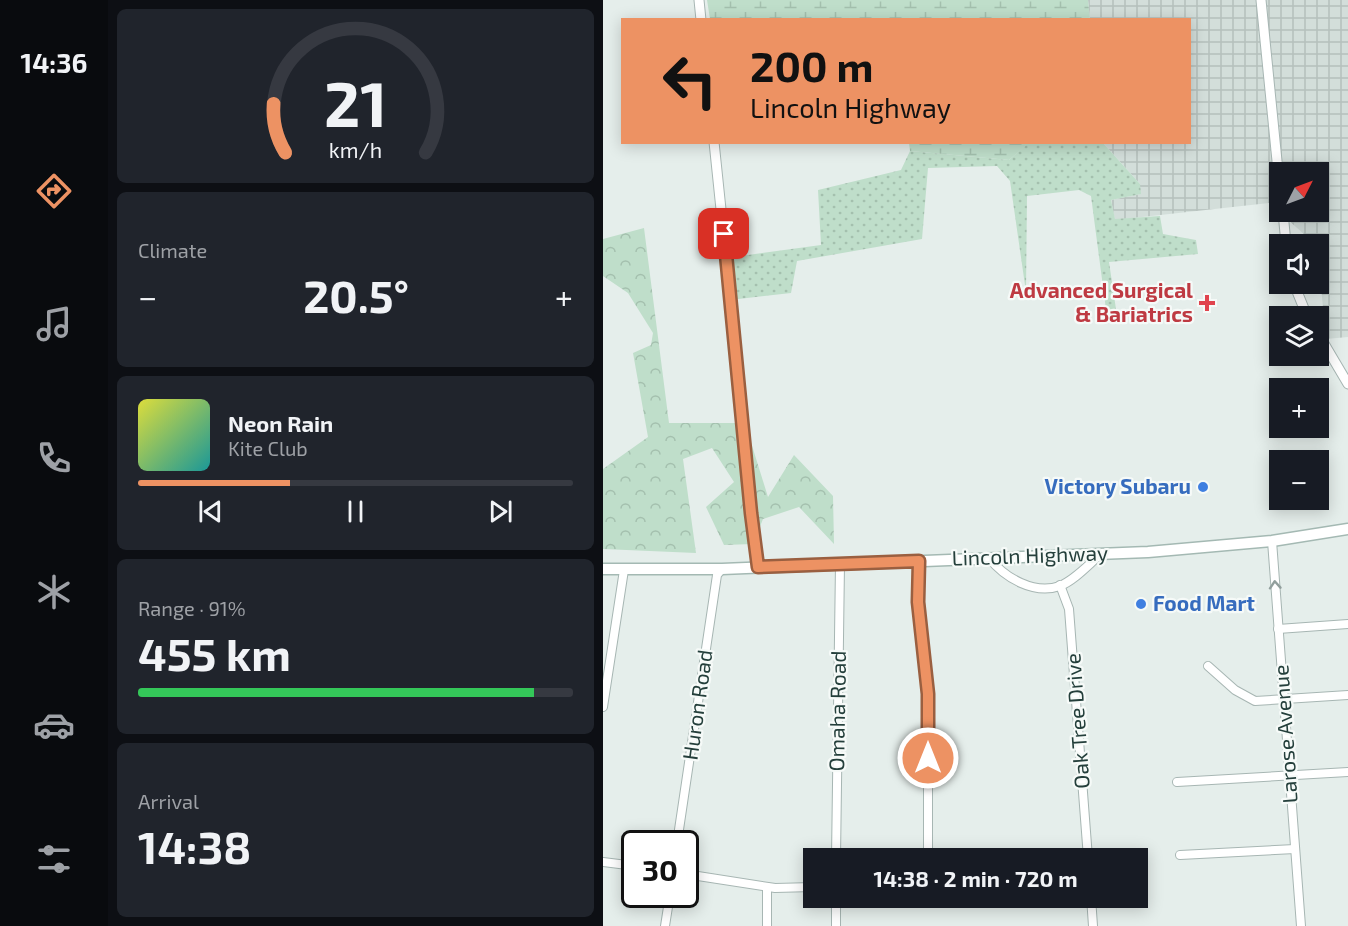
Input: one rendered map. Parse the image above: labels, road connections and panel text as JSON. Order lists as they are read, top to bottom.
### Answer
{
  "streets": {
    "main road": ["Lincoln Highway"],
    "street": [
      "Huron Road",
      "Omaha Road",
      "Oak Tree Drive",
      "Larose Avenue"
    ]
  },
  "crossings": [
    ["Lincoln Highway", "Huron Road"],
    ["Lincoln Highway", "Omaha Road"],
    ["Lincoln Highway", "Larose Avenue"]
  ],
  "places": {
    "health": ["Advanced Surgical & Bariatrics"],
    "other": ["Victory Subaru", "Food Mart"]
  },
  "north": "top right",
  "page": {
    "tabs": "14:36",
    "turn": ["200 m", "Lincoln Highway"],
    "map_buttons": ["+", "−"],
    "tile": [
      "Climate",
      ["Range · 91%", "455 km"],
      ["Arrival", "14:38"]
    ],
    "heat": ["−", "20.5°", "+"],
    "song": ["Neon Rain", "Kite Club"],
    "limit": "30",
    "trip": "14:38 · 2 min · 720 m",
    "gauge": ["21", "km/h"]
  }
}
